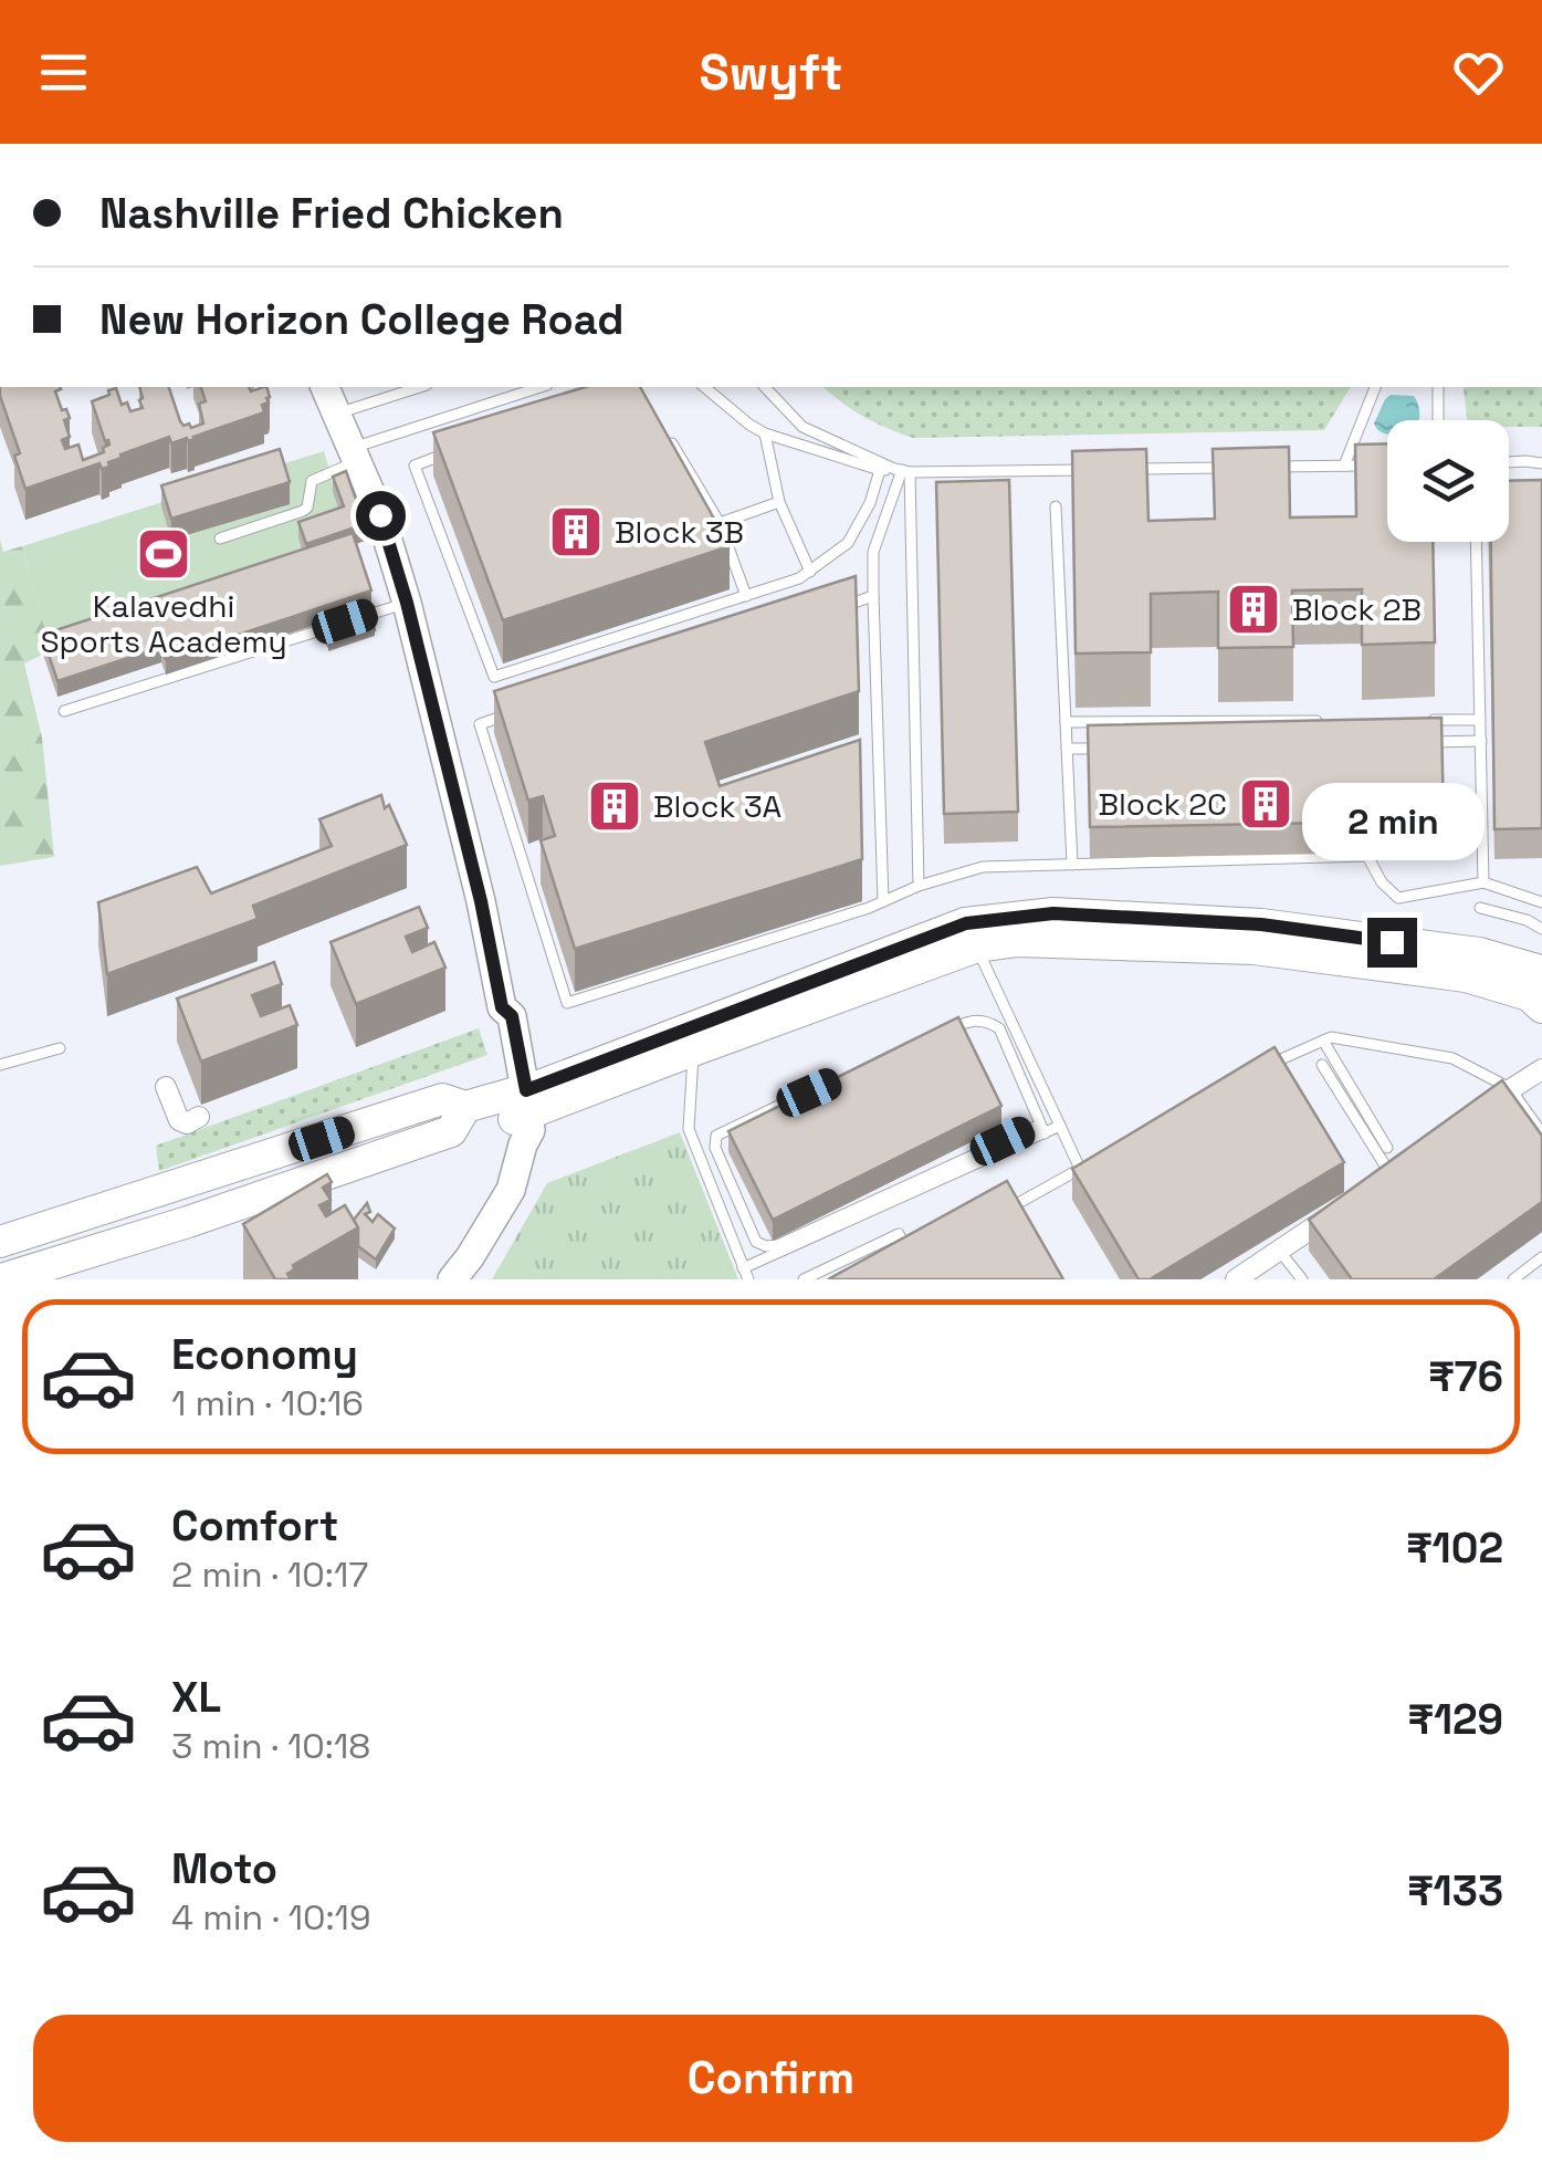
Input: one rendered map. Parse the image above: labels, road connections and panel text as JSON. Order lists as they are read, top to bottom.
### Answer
{
  "places": {
    "building": [
      "Block 3B",
      "Block 2B",
      "Block 2C",
      "Block 3A"
    ],
    "sports": ["Kalavedhi Sports Academy"]
  },
  "page": {
    "header": "Swyft",
    "banner": ["Nashville Fried Chicken", "New Horizon College Road"],
    "bubble": "2 min",
    "list": [
      {
        "name": "Economy",
        "note": "1 min · 10:16",
        "value": "₹76"
      },
      {
        "name": "Comfort",
        "note": "2 min · 10:17",
        "value": "₹102"
      },
      {
        "name": "XL",
        "note": "3 min · 10:18",
        "value": "₹129"
      },
      {
        "name": "Moto",
        "note": "4 min · 10:19",
        "value": "₹133"
      }
    ],
    "buttons": "Confirm"
  }
}
